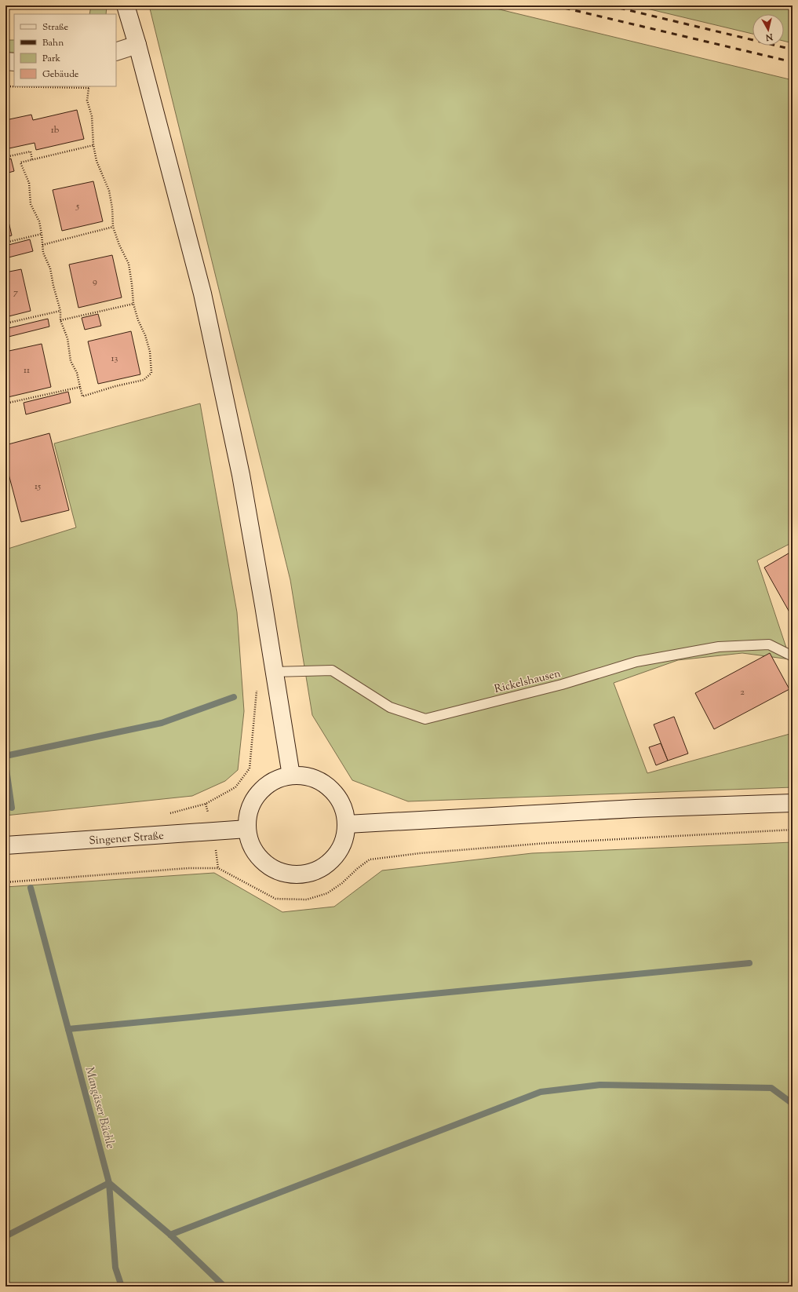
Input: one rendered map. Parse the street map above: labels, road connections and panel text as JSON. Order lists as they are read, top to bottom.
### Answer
{
  "streets": {
    "main road": ["Singener Straße"],
    "lane": ["Rickelshausen"]
  },
  "water": ["Mangässer Bächle"],
  "house_numbers": [
    "1b",
    "5",
    "9",
    "7",
    "13",
    "11",
    "15",
    "2"
  ],
  "legend": [
    "Straße",
    "Bahn",
    "Park",
    "Gebäude"
  ],
  "north": "bottom"
}
